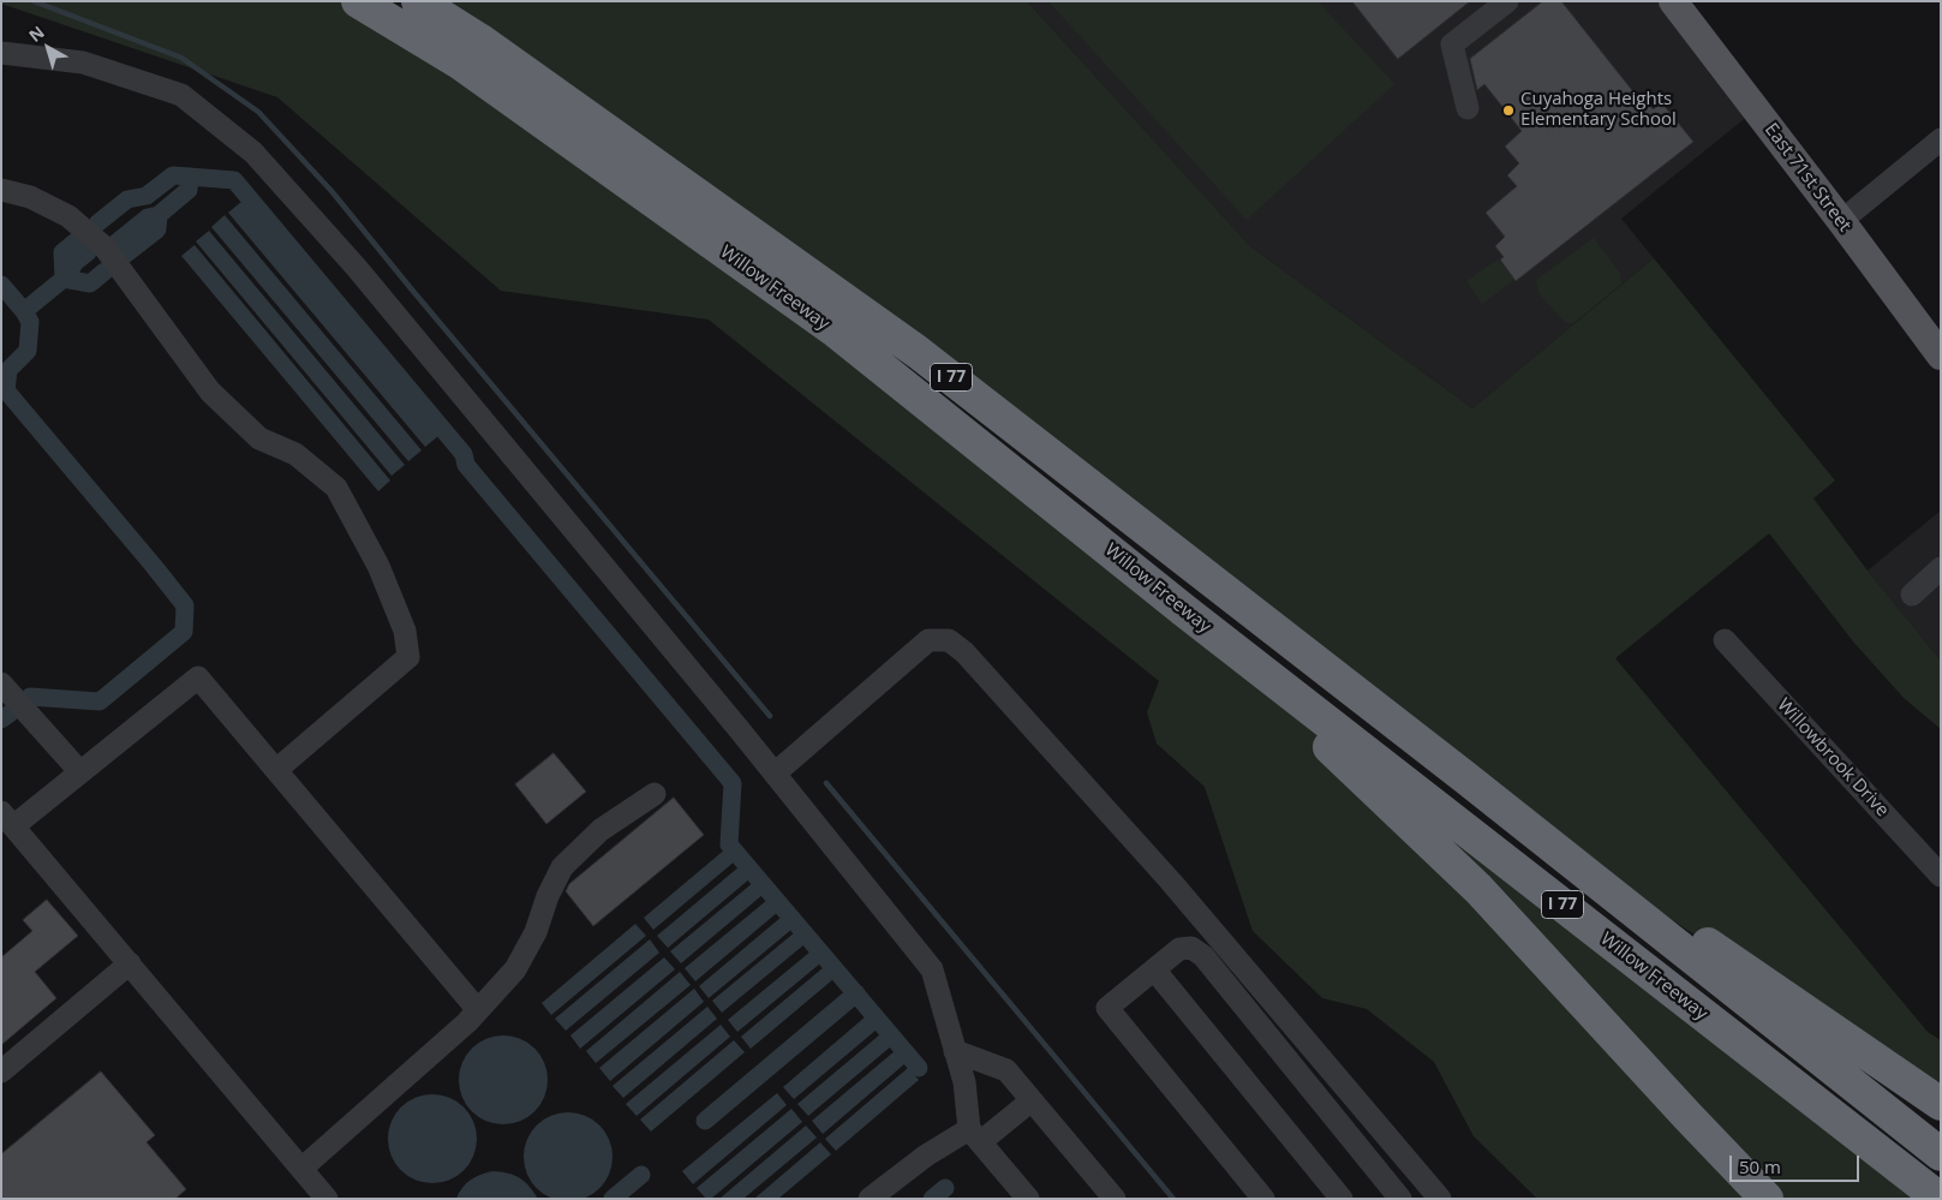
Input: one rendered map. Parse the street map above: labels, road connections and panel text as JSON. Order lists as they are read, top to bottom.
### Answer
{
  "streets": {
    "highway": ["Willow Freeway", "I 77"],
    "main road": ["East 71st Street"],
    "street": ["Willowbrook Drive"]
  },
  "places": ["Cuyahoga Heights Elementary School"],
  "scale_bar": "50 m",
  "north": "top left"
}
